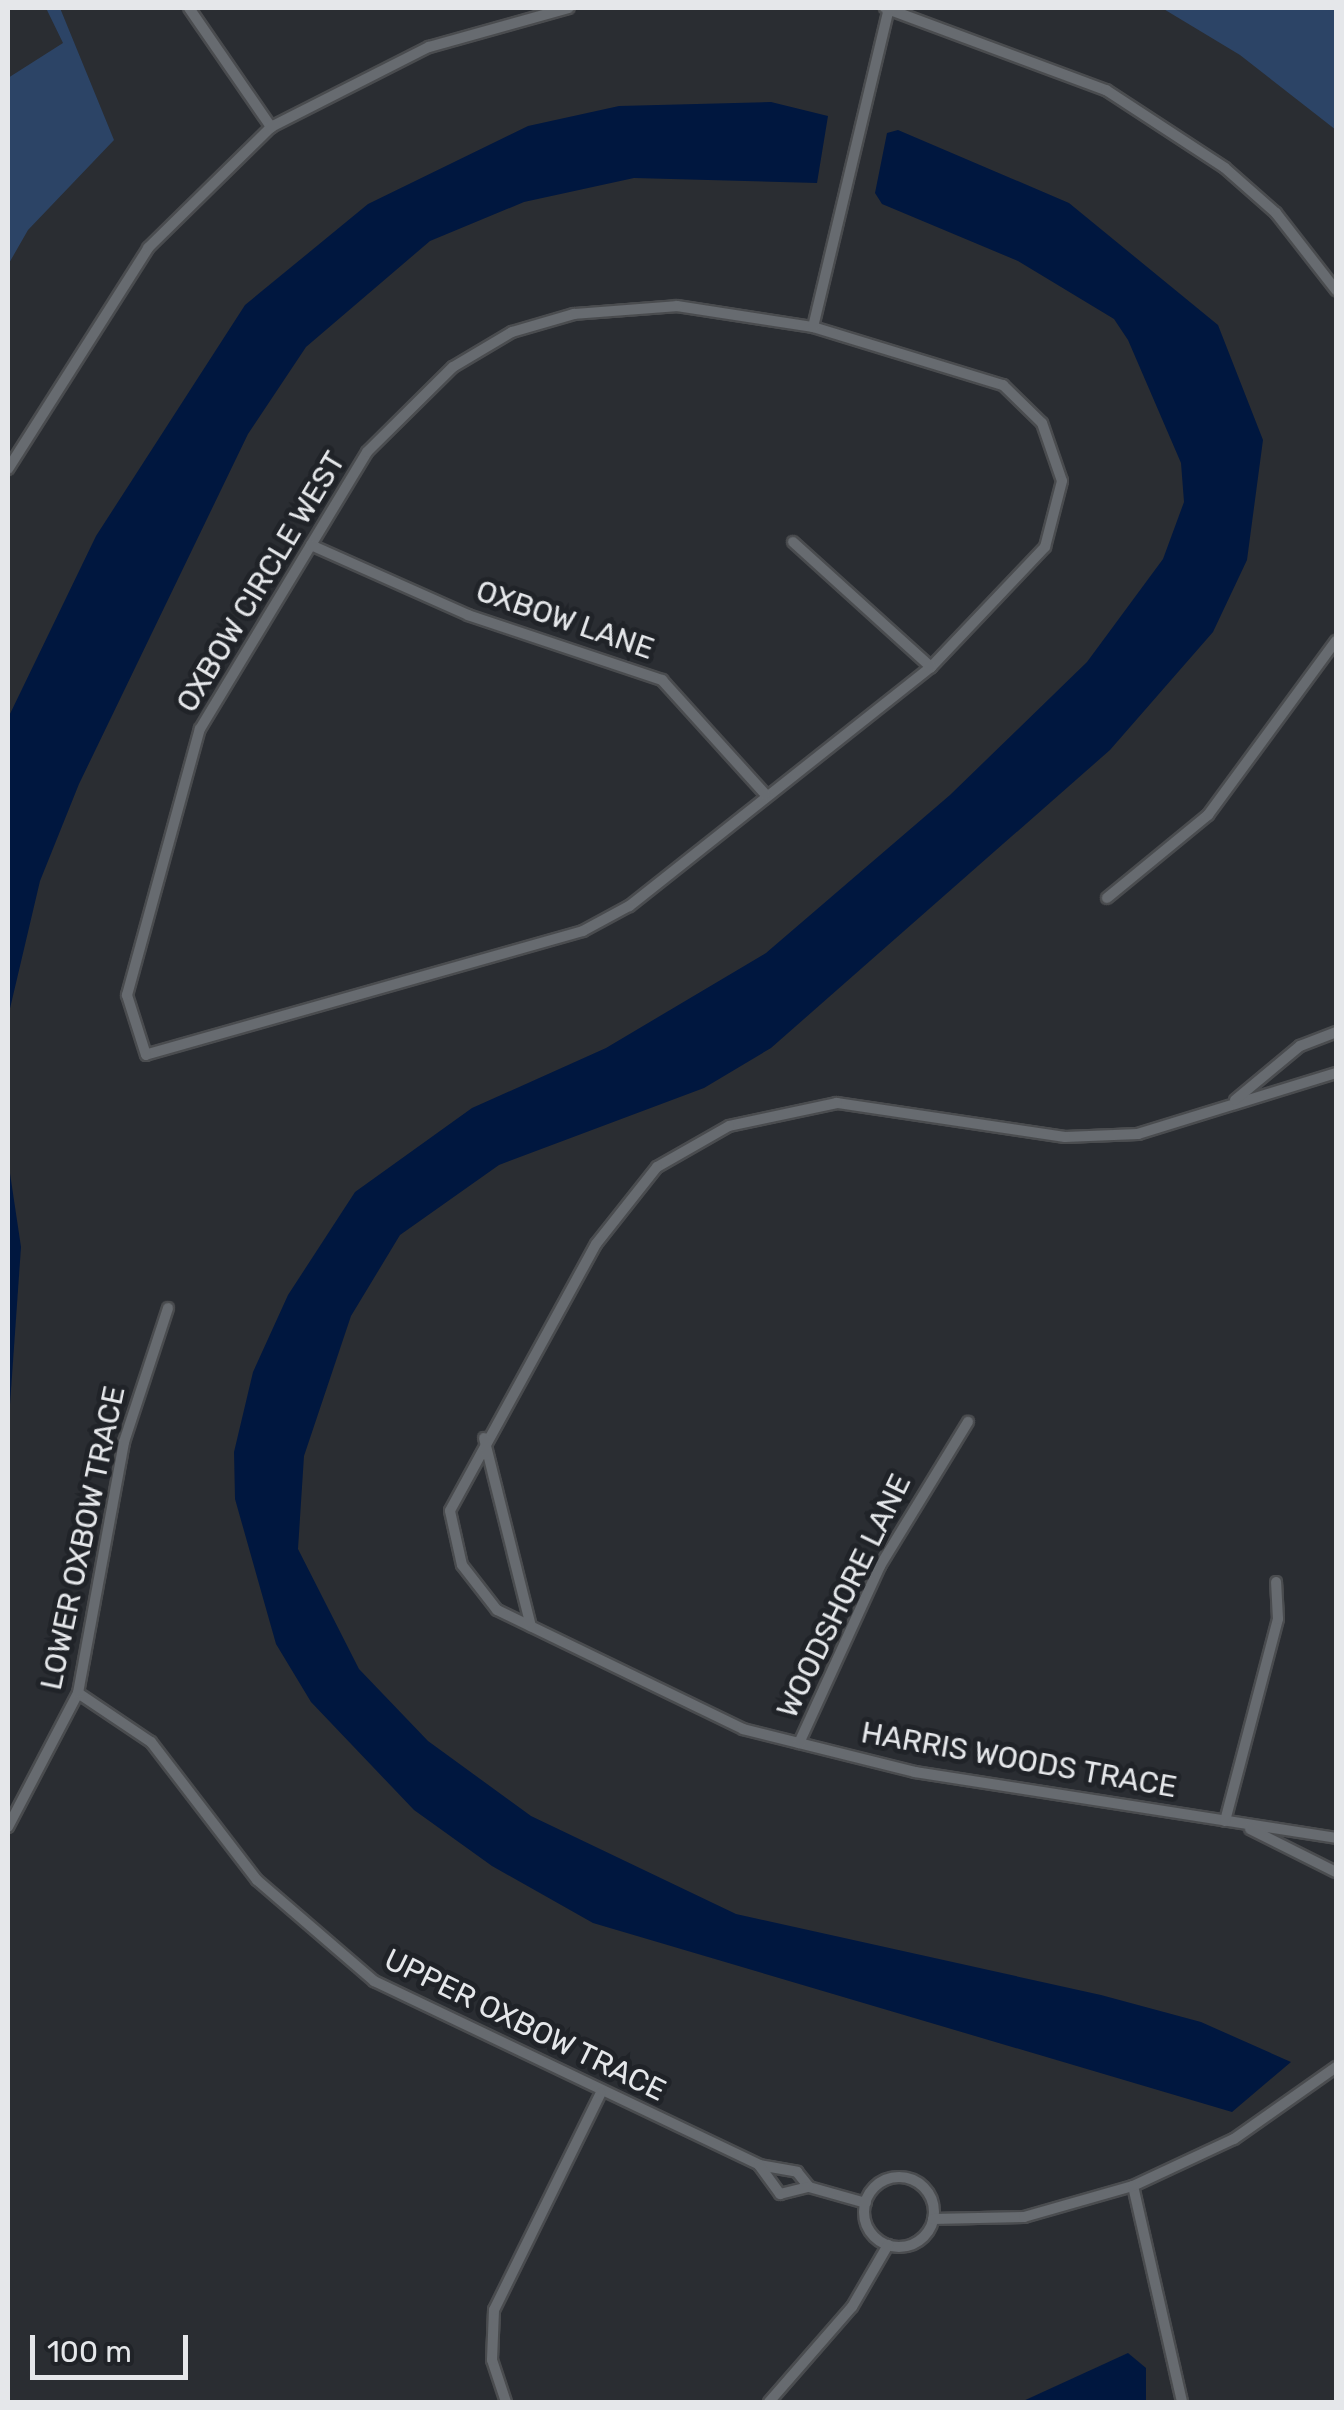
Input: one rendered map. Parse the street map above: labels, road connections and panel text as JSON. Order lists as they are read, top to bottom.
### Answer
{
  "streets": {
    "street": [
      "OXBOW CIRCLE WEST",
      "OXBOW LANE",
      "LOWER OXBOW TRACE",
      "WOODSHORE LANE",
      "HARRIS WOODS TRACE",
      "UPPER OXBOW TRACE"
    ]
  },
  "crossings": [
    ["OXBOW CIRCLE WEST", "OXBOW LANE"],
    ["LOWER OXBOW TRACE", "UPPER OXBOW TRACE"],
    ["WOODSHORE LANE", "HARRIS WOODS TRACE"]
  ],
  "scale_bar": "100 m"
}
